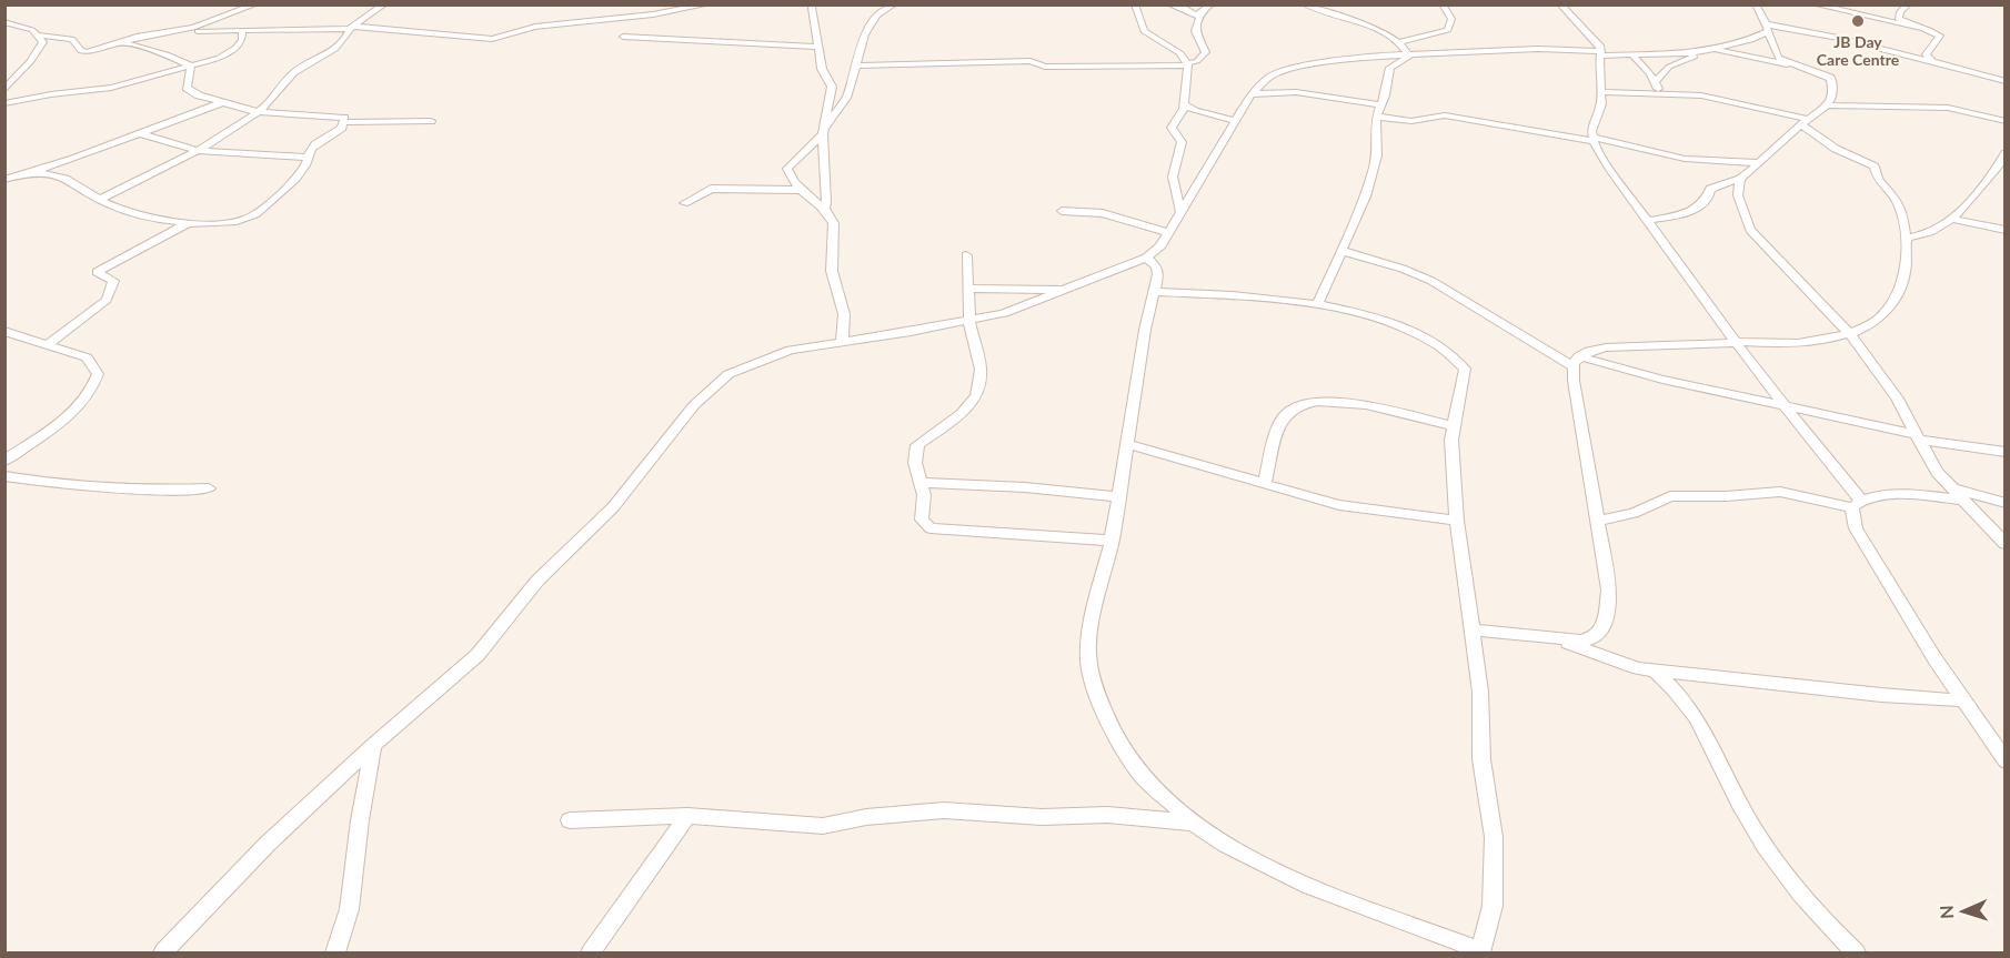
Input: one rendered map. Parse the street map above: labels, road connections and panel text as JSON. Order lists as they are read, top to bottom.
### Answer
{
  "places": ["JB Day Care Centre"],
  "north": "left"
}
